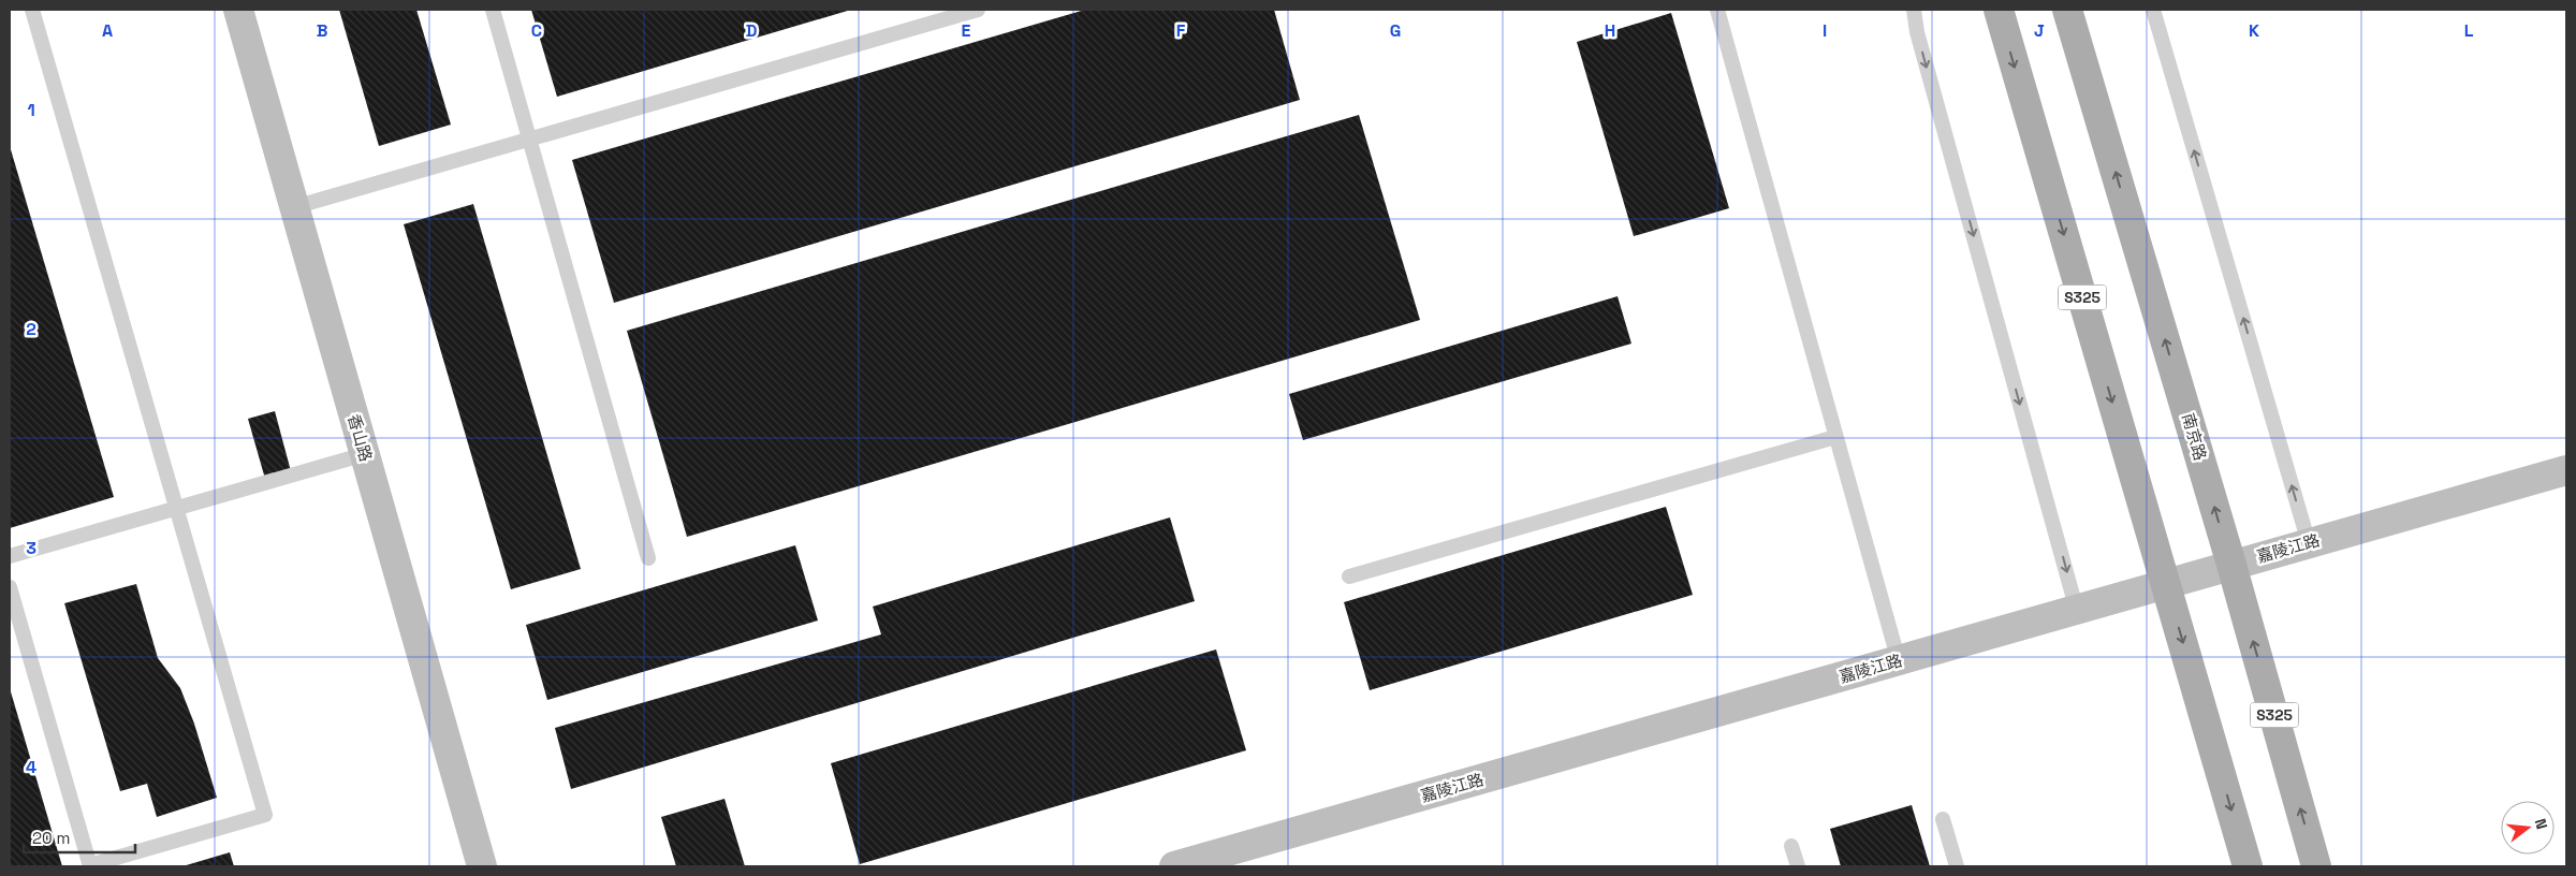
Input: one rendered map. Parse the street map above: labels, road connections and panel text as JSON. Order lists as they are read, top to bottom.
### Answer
{
  "streets": {
    "main road": ["S325", "南京路"],
    "street": ["香山路", "嘉陵江路"]
  },
  "crossings": [
    ["S325", "嘉陵江路"],
    ["南京路", "嘉陵江路"]
  ],
  "scale_bar": "20 m",
  "north": "right",
  "grid": {
    "columns": [
      "A",
      "B",
      "C",
      "D",
      "E",
      "F",
      "G",
      "H",
      "I",
      "J",
      "K",
      "L"
    ],
    "rows": [
      "1",
      "2",
      "3",
      "4"
    ]
  }
}
